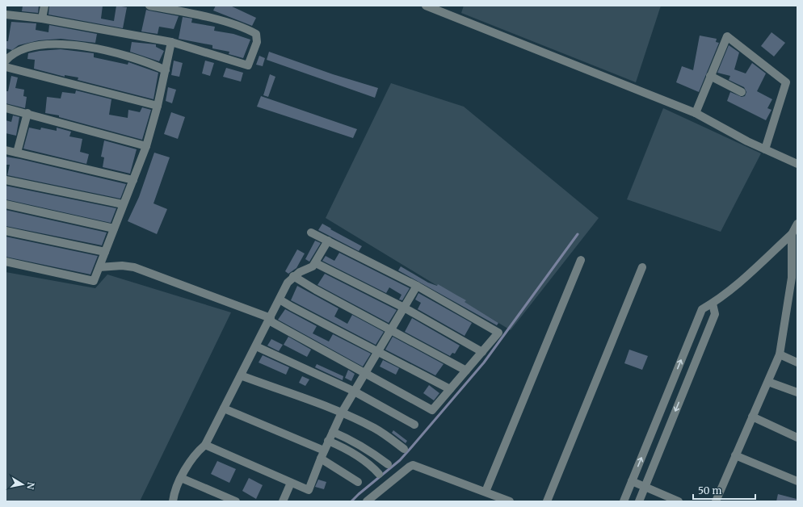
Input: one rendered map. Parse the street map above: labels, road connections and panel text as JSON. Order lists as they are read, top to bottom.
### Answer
{
  "scale_bar": "50 m",
  "north": "right"
}
